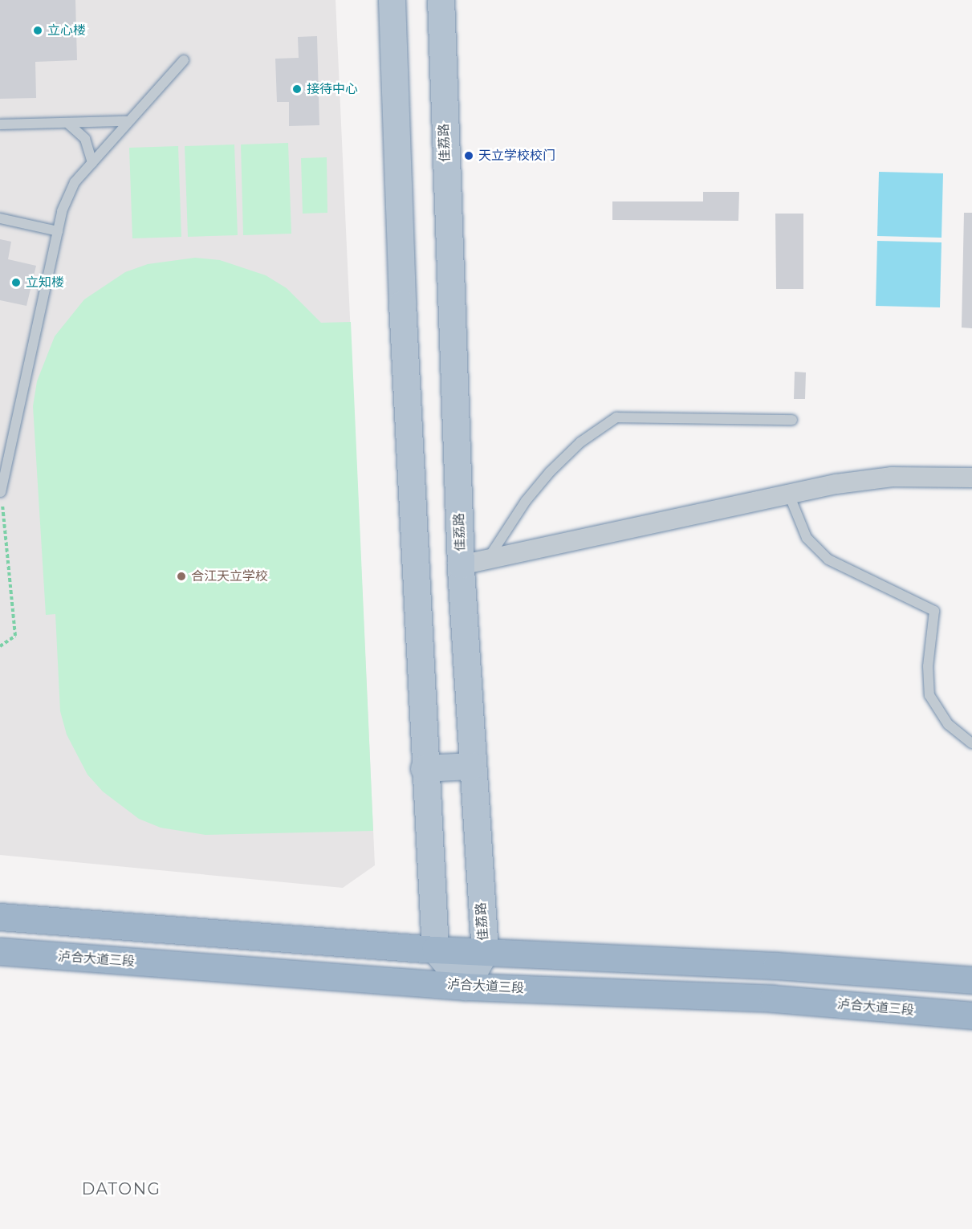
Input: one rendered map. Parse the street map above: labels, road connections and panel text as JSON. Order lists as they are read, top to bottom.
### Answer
{
  "streets": {
    "highway": ["泸合大道三段"],
    "main road": ["佳荔路"]
  },
  "crossings": [
    ["佳荔路", "泸合大道三段"]
  ],
  "districts": ["DATONG"],
  "places": [
    "立心楼",
    "接待中心",
    "天立学校校门",
    "立知楼",
    "合江天立学校"
  ]
}
